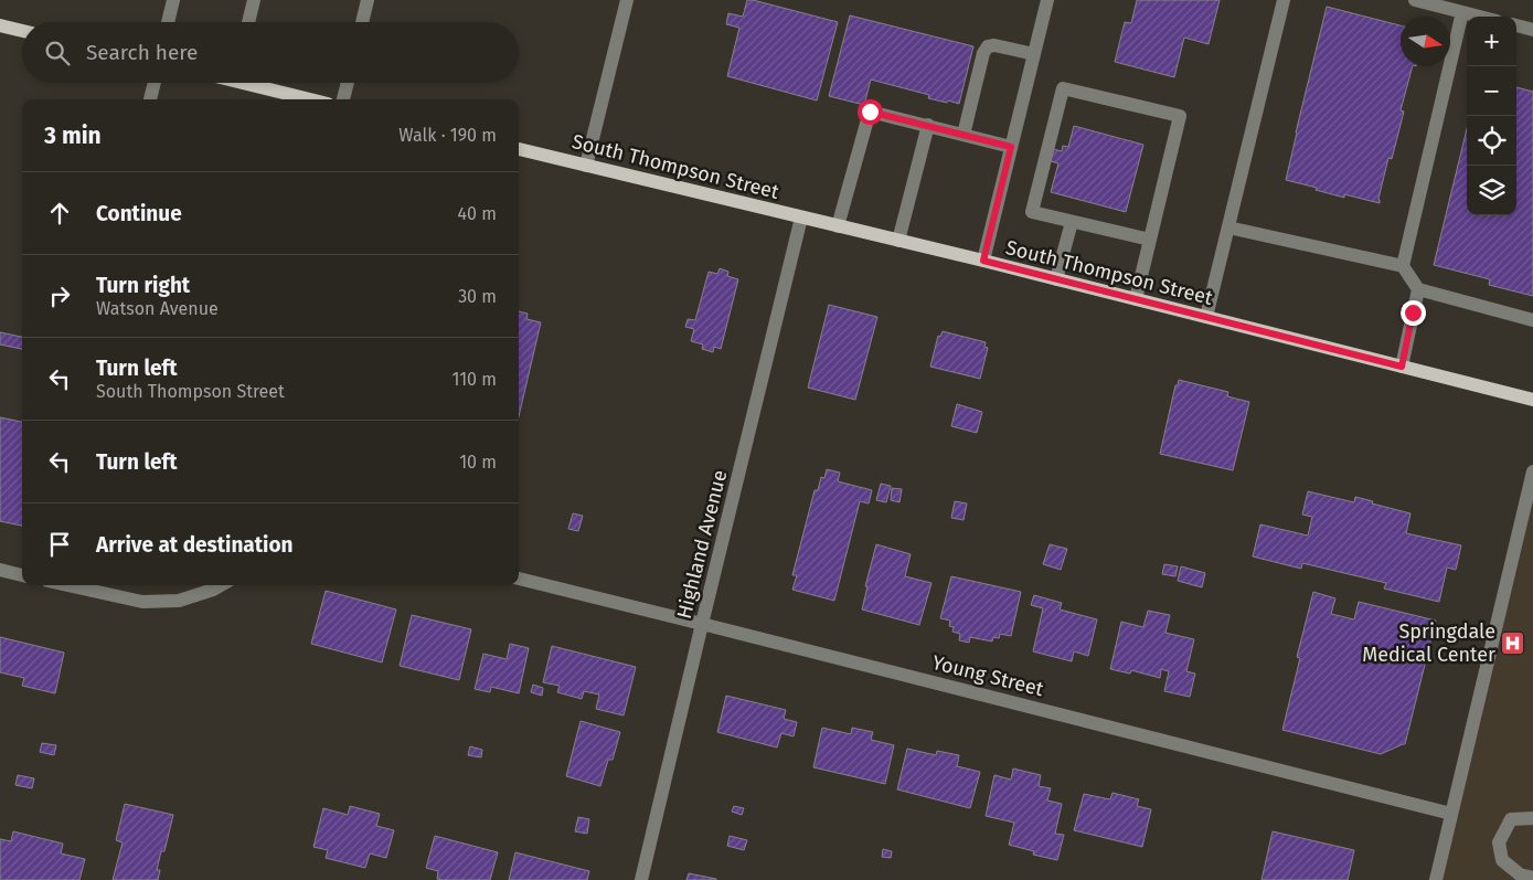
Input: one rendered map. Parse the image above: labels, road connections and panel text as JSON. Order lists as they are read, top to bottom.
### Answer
{
  "streets": {
    "main road": ["South Thompson Street"],
    "street": ["Highland Avenue", "Young Street"]
  },
  "crossings": [
    ["South Thompson Street", "Highland Avenue"],
    ["Highland Avenue", "Young Street"]
  ],
  "places": {
    "hospital": ["Springdale Medical Center"]
  },
  "north": "right",
  "page": {
    "map_buttons": ["+", "−"],
    "search": "Search here",
    "heading": ["3 min", "Walk · 190 m"],
    "list": [
      ["Continue", "40 m"],
      ["Turn right", "Watson Avenue", "30 m"],
      ["Turn left", "South Thompson Street", "110 m"],
      ["Turn left", "10 m"],
      "Arrive at destination"
    ]
  }
}
